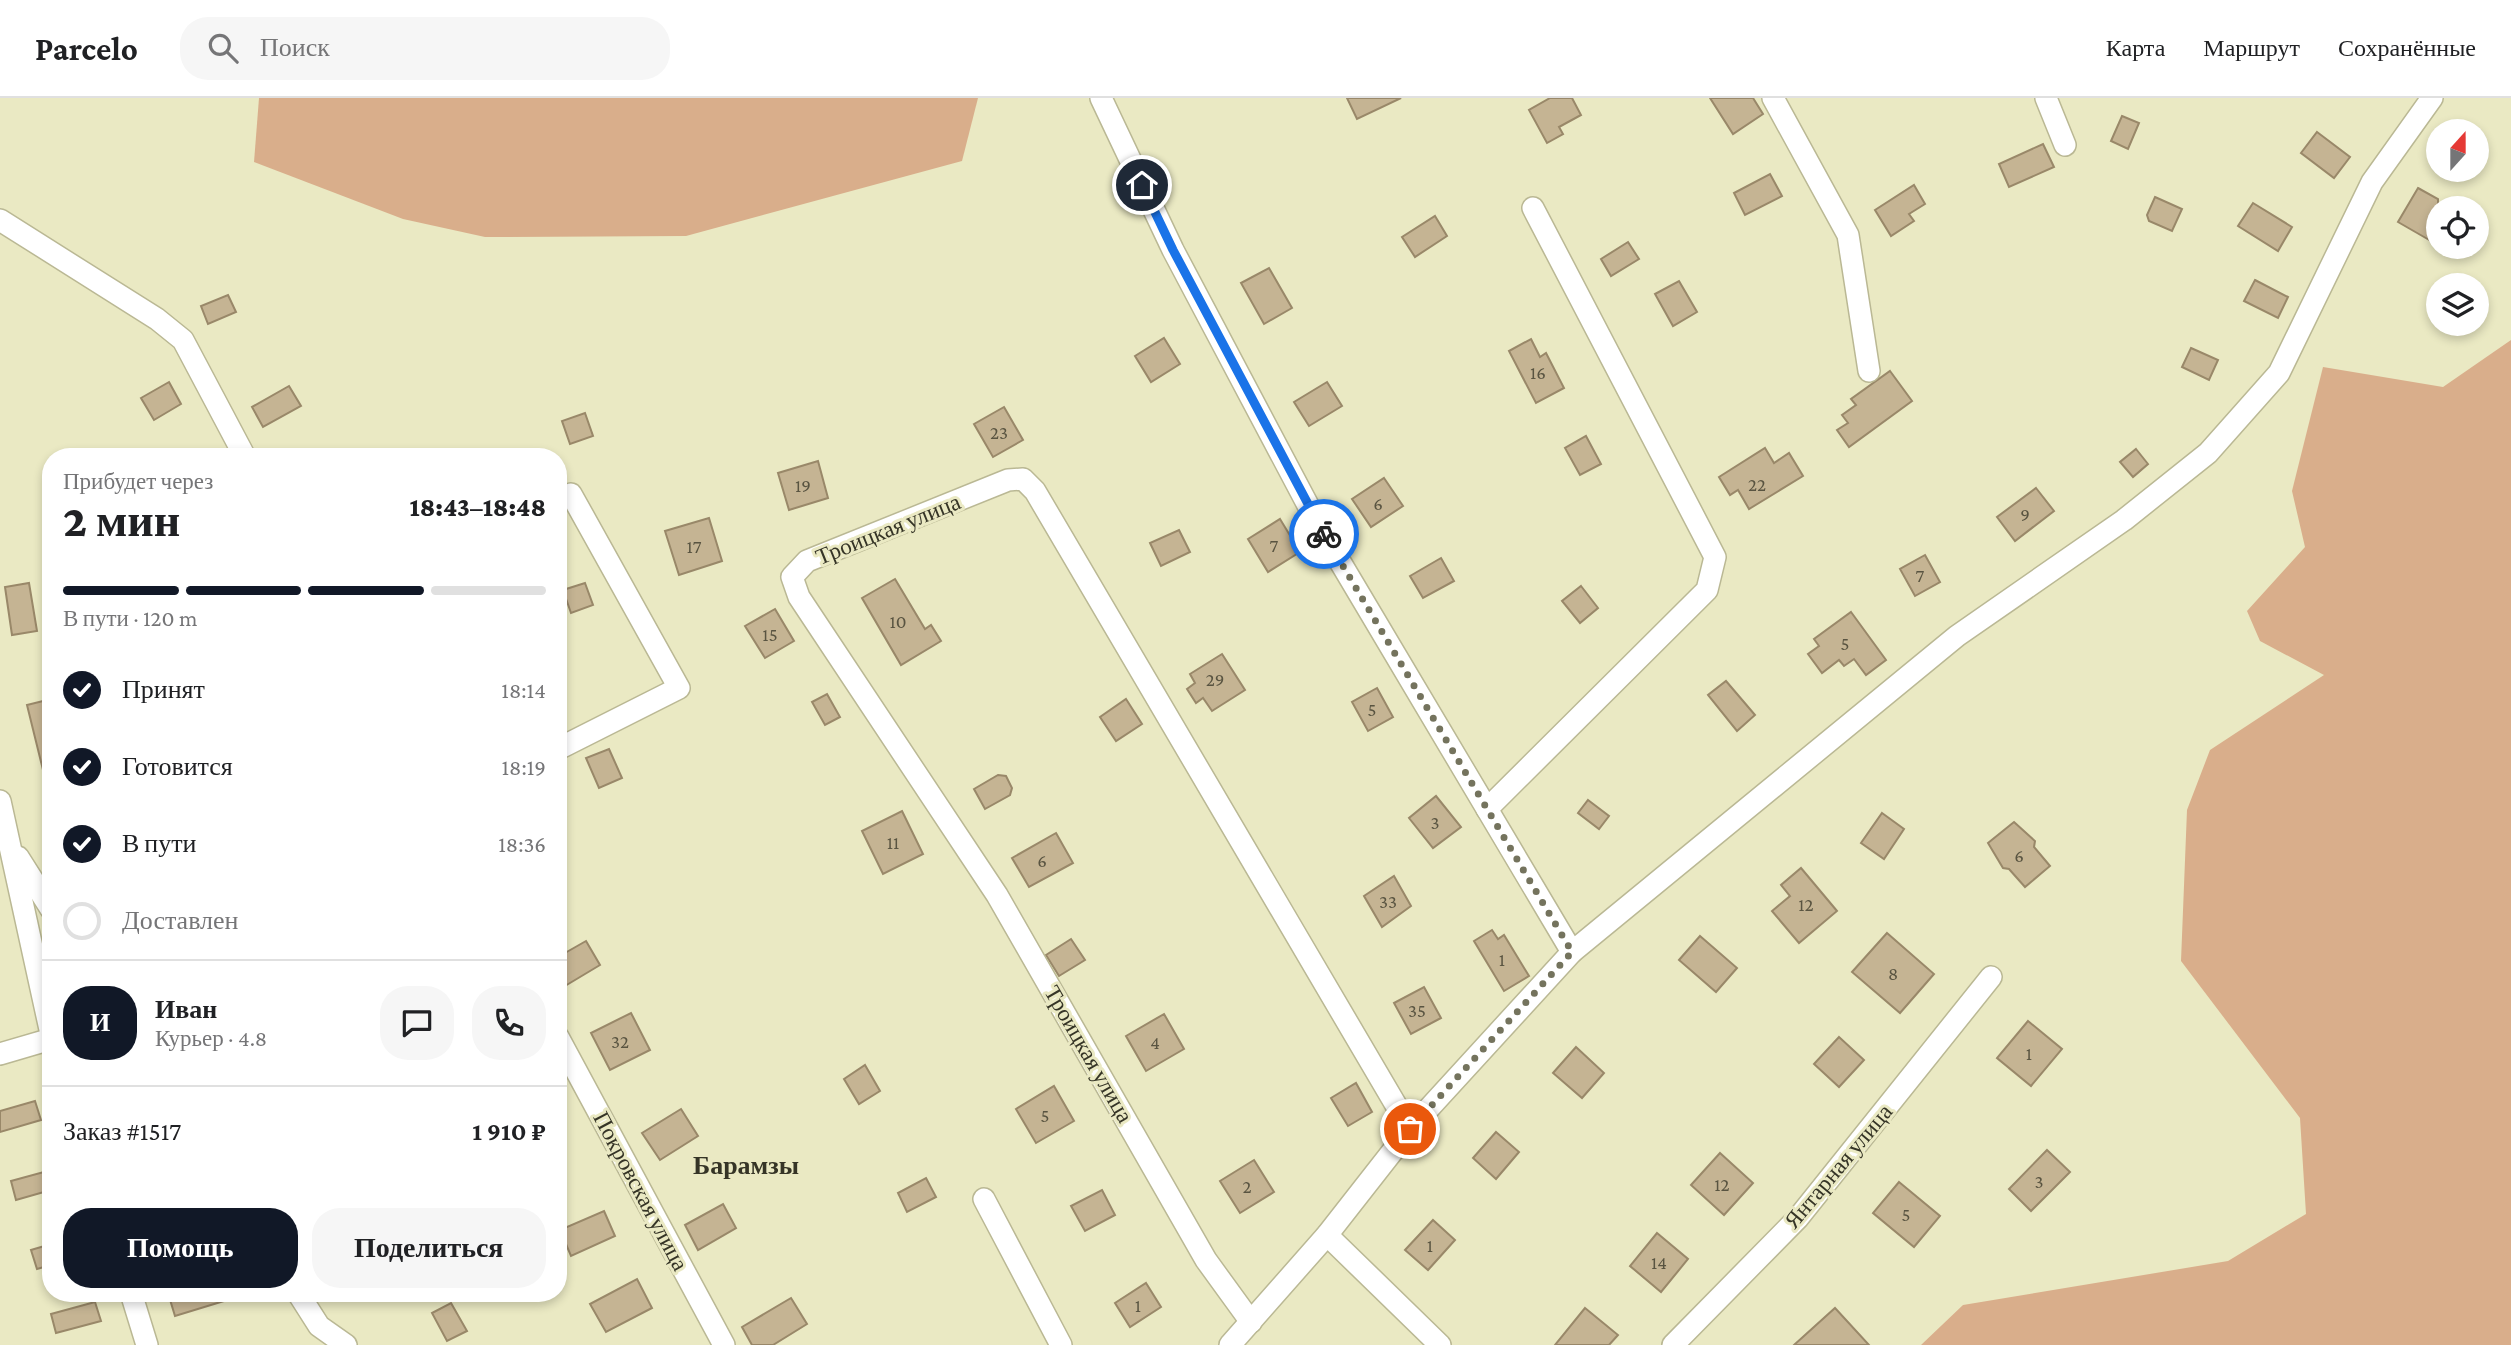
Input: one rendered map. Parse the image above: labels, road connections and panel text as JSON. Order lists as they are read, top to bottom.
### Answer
{
  "streets": {
    "street": ["Троицкая улица", "Янтарная улица", "Покровская улица"]
  },
  "districts": ["Барамзы"],
  "house_numbers": [
    "16",
    "23",
    "22",
    "19",
    "6",
    "9",
    "7",
    "17",
    "7",
    "10",
    "15",
    "5",
    "29",
    "5",
    "3",
    "11",
    "6",
    "6",
    "33",
    "12",
    "1",
    "8",
    "35",
    "32",
    "4",
    "1",
    "5",
    "3",
    "12",
    "2",
    "5",
    "1",
    "14",
    "1"
  ],
  "north": "top",
  "page": {
    "header": "Parcelo",
    "search": "Поиск",
    "nav": ["Карта", "Маршрут", "Сохранённые"],
    "heading": ["2 мин", "Прибудет через", "18:43–18:48"],
    "panel": [
      "Иван",
      "Курьер · 4.8",
      "Заказ #1517",
      "1 910 ₽"
    ],
    "bar": "В пути · 120 m",
    "list": [
      ["Принят", "18:14"],
      ["Готовится", "18:19"],
      ["В пути", "18:36"],
      "Доставлен"
    ],
    "round": "И",
    "buttons": ["Помощь", "Поделиться"]
  }
}
